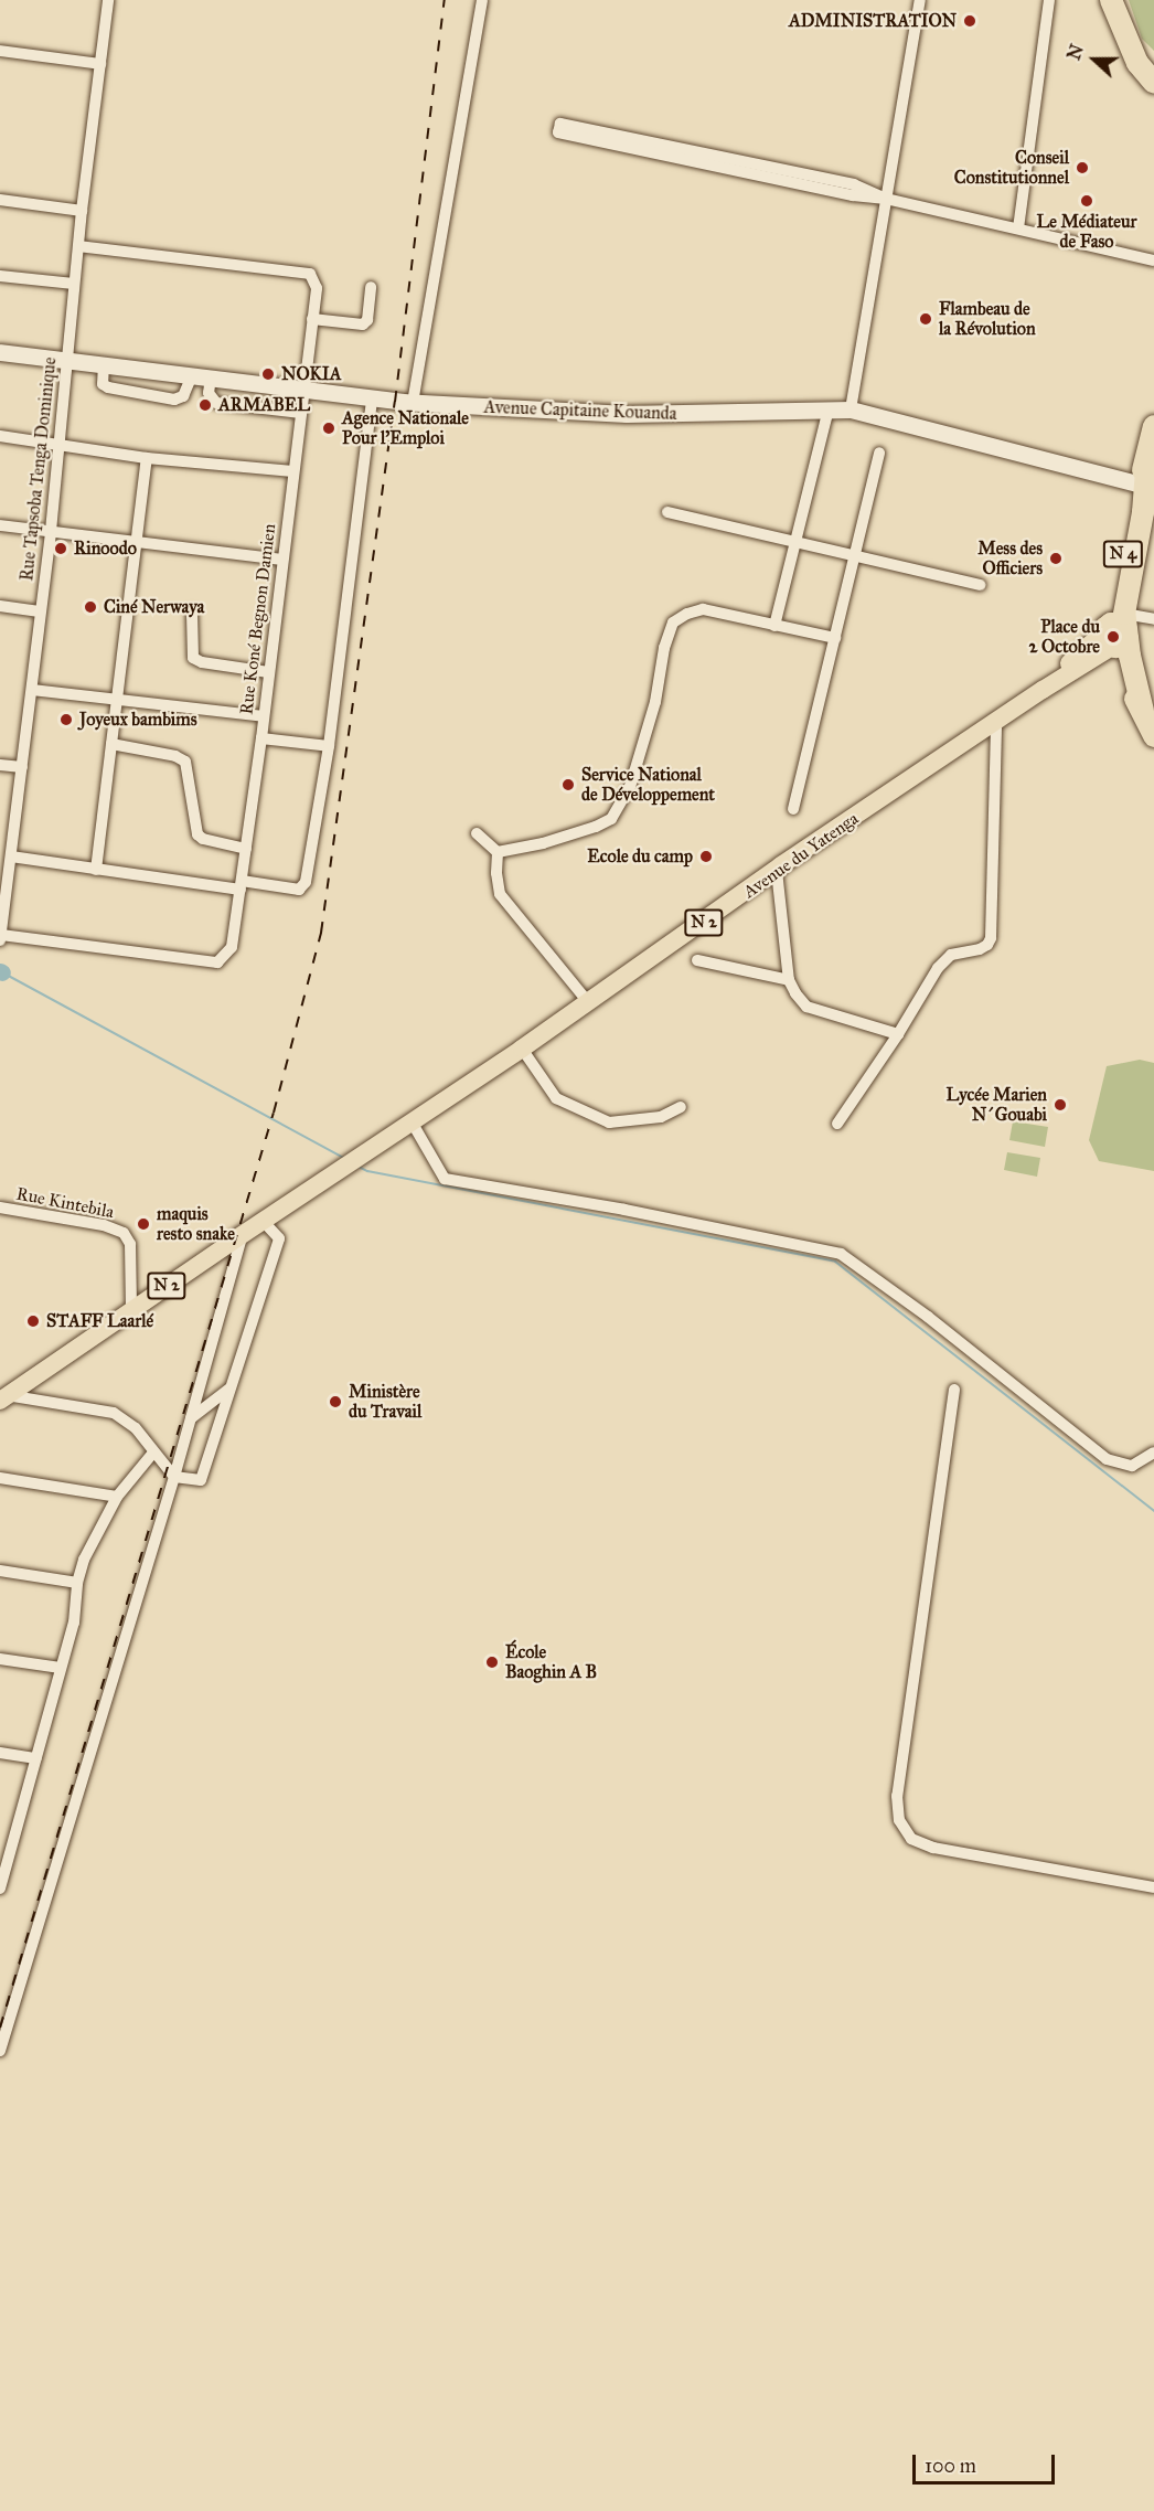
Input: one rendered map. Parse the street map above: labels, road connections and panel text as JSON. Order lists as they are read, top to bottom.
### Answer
{
  "streets": {
    "highway": ["N 4"],
    "main road": ["Avenue du Yatenga", "N 2"],
    "street": [
      "Avenue Capitaine Kouanda",
      "Rue Tapsoba Tenga Dominique",
      "Rue Koné Begnon Damien",
      "Rue Kintebila"
    ]
  },
  "crossings": [
    ["Avenue Capitaine Kouanda", "Rue Tapsoba Tenga Dominique"],
    ["Avenue Capitaine Kouanda", "N 4"],
    ["Avenue Capitaine Kouanda", "Rue Koné Begnon Damien"],
    ["Rue Tapsoba Tenga Dominique", "Rue Koné Begnon Damien"],
    ["N 4", "Avenue du Yatenga"],
    ["Avenue du Yatenga", "N 2"],
    ["N 2", "Rue Kintebila"]
  ],
  "places": [
    "ADMINISTRATION",
    "Conseil Constitutionnel",
    "Le Médiateur de Faso",
    "Flambeau de la Révolution",
    "NOKIA",
    "ARMABEL",
    "Agence Nationale Pour l'Emploi",
    "Rinoodo",
    "Mess des Officiers",
    "Ciné Nerwaya",
    "Place du 2 Octobre",
    "Joyeux bambims",
    "Service National de Développement",
    "Ecole du camp",
    "Lycée Marien N´Gouabi",
    "maquis resto snake",
    "STAFF Laarlé",
    "Ministère du Travail",
    "École Baoghin A B"
  ],
  "scale_bar": "100 m",
  "north": "left"
}
